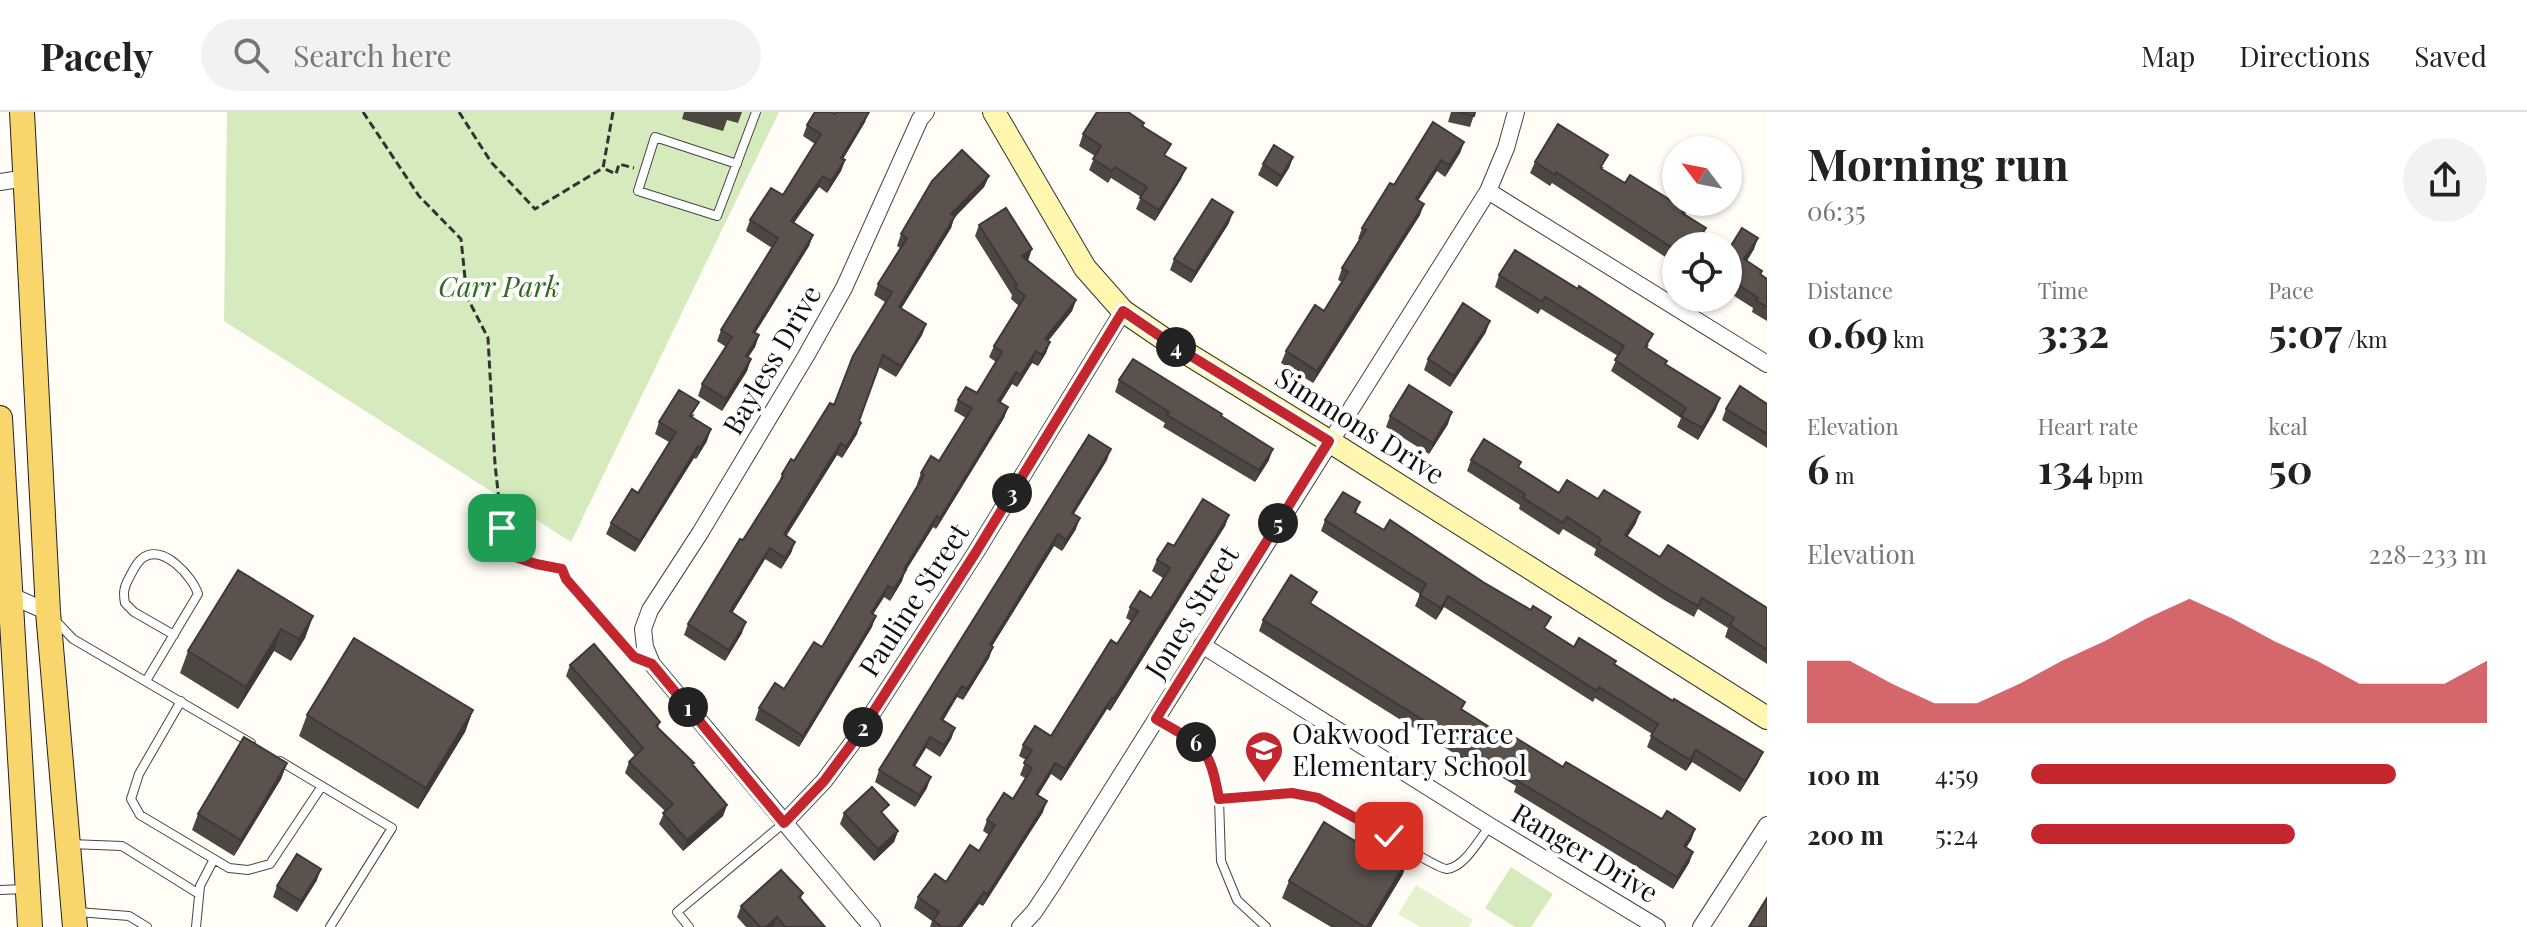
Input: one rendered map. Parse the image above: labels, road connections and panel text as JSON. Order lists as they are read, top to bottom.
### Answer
{
  "streets": {
    "street": [
      "Bayless Drive",
      "Simmons Drive",
      "Pauline Street",
      "Jones Street",
      "Ranger Drive"
    ]
  },
  "crossings": [
    ["Simmons Drive", "Pauline Street"],
    ["Simmons Drive", "Jones Street"],
    ["Jones Street", "Ranger Drive"]
  ],
  "parks": ["Carr Park"],
  "places": {
    "school or university": ["Oakwood Terrace Elementary School"]
  },
  "north": "top left",
  "page": {
    "header": "Pacely",
    "search": "Search here",
    "nav": ["Map", "Directions", "Saved"],
    "heading": ["Morning run", "06:35"],
    "stats": [
      ["Distance", "0.69 km"],
      ["Time", "3:32"],
      ["Pace", "5:07 /km"],
      ["Elevation", "6 m"],
      ["Heart rate", "134 bpm"],
      ["kcal", "50"]
    ],
    "pins": [
      "4",
      "3",
      "5",
      "1",
      "2",
      "6"
    ],
    "chart": ["Elevation", "228–233 m"],
    "list": [
      {
        "name": "100 m",
        "note": "4:59"
      },
      {
        "name": "200 m",
        "note": "5:24"
      }
    ]
  }
}
